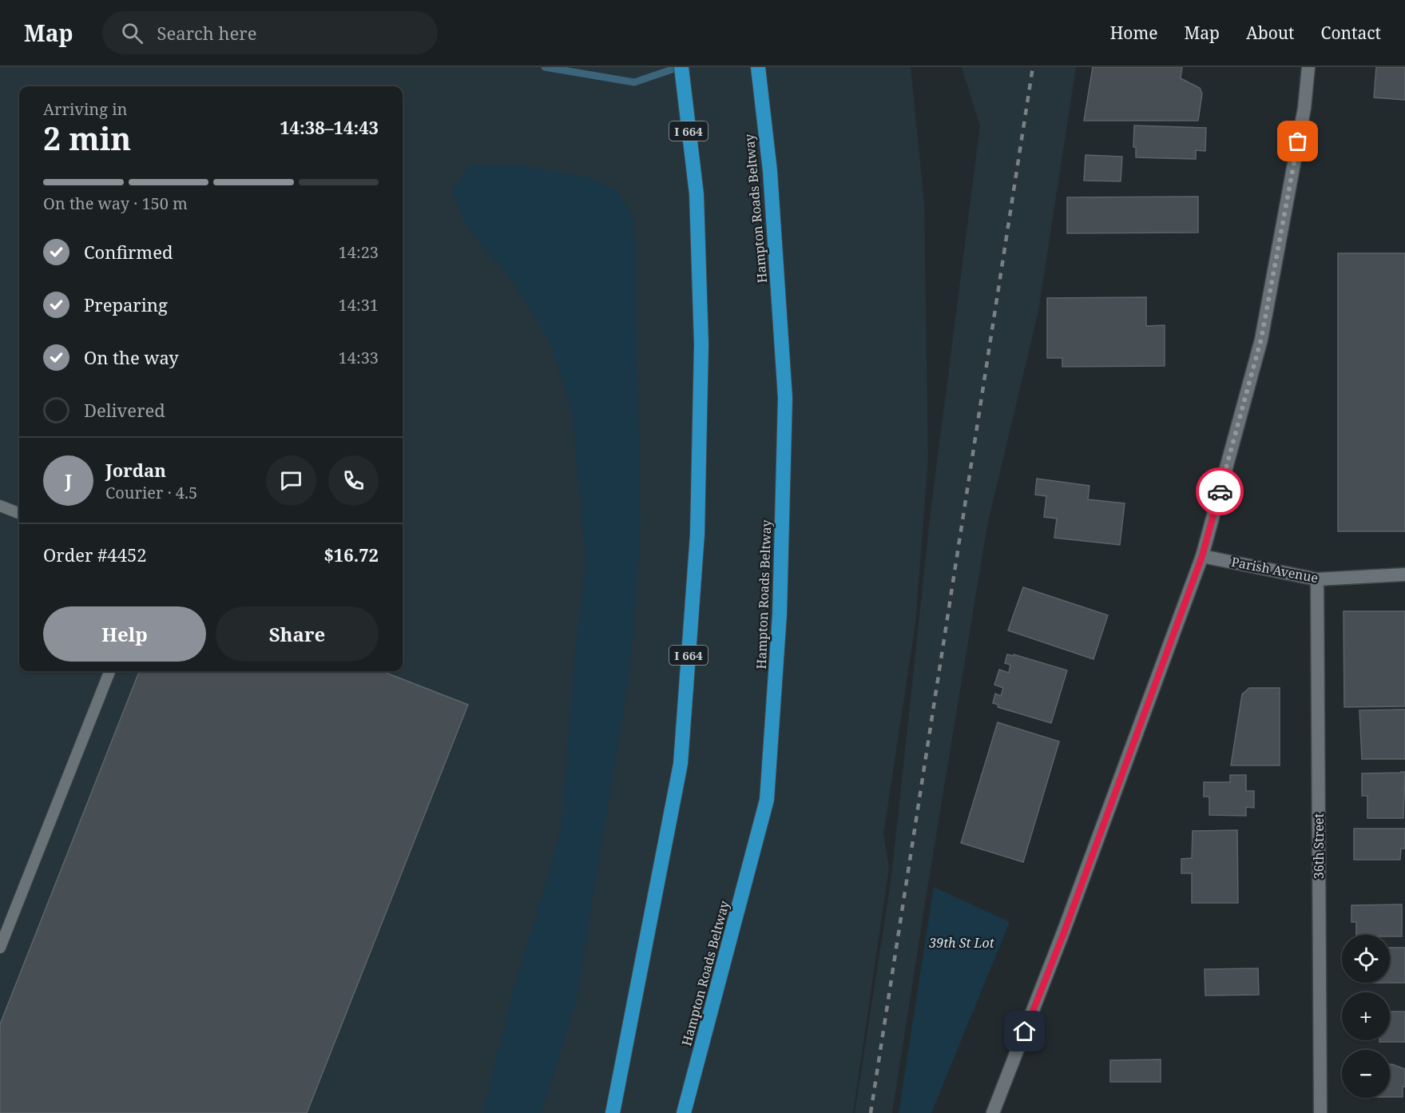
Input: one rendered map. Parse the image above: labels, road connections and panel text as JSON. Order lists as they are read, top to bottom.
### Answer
{
  "streets": {
    "highway": ["I 664", "Hampton Roads Beltway"],
    "main road": ["Parish Avenue", "36th Street"]
  },
  "crossings": [
    ["Parish Avenue", "36th Street"]
  ],
  "parks": ["39th St Lot"],
  "page": {
    "header": "Map",
    "search": "Search here",
    "nav": [
      "Home",
      "Map",
      "About",
      "Contact"
    ],
    "heading": ["2 min", "Arriving in", "14:38–14:43"],
    "panel": [
      "Jordan",
      "Courier · 4.5",
      "Order #4452",
      "$16.72"
    ],
    "bar": "On the way · 150 m",
    "list": [
      ["Confirmed", "14:23"],
      ["Preparing", "14:31"],
      ["On the way", "14:33"],
      "Delivered"
    ],
    "round": "J",
    "buttons": ["Help", "Share"],
    "map_buttons": ["+", "−"]
  }
}
